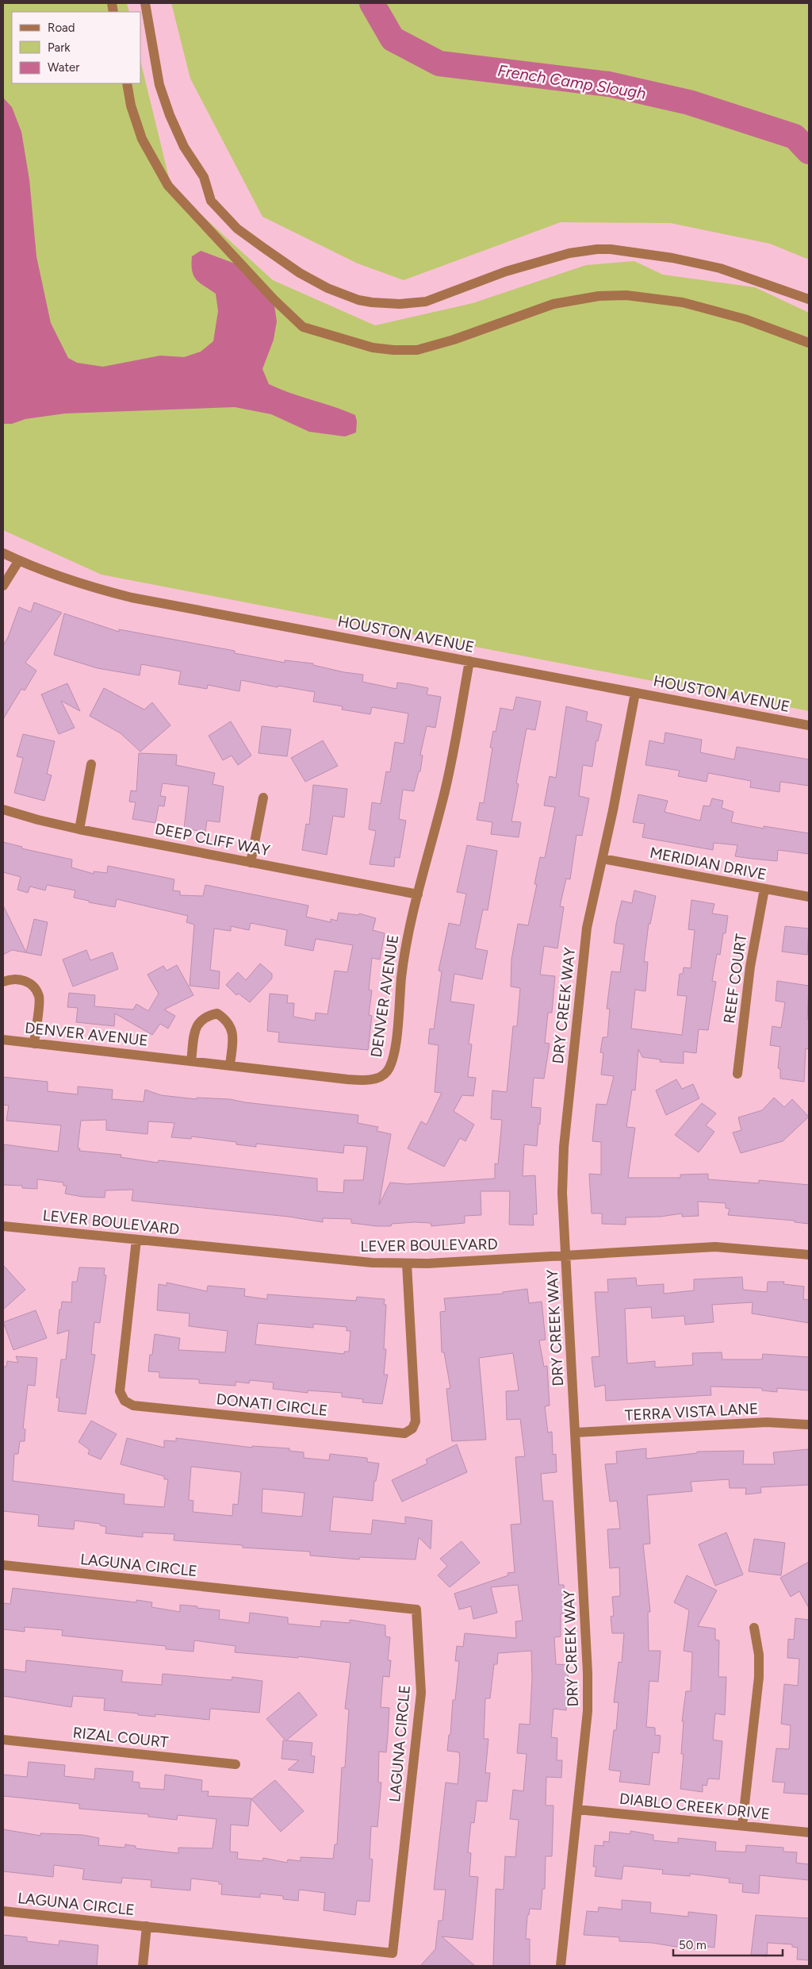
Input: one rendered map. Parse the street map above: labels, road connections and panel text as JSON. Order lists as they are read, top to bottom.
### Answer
{
  "streets": {
    "street": [
      "HOUSTON AVENUE",
      "DEEP CLIFF WAY",
      "MERIDIAN DRIVE",
      "REEF COURT",
      "DENVER AVENUE",
      "DRY CREEK WAY",
      "LEVER BOULEVARD",
      "DONATI CIRCLE",
      "TERRA VISTA LANE",
      "LAGUNA CIRCLE",
      "RIZAL COURT",
      "DIABLO CREEK DRIVE"
    ]
  },
  "crossings": [
    ["HOUSTON AVENUE", "DENVER AVENUE"],
    ["HOUSTON AVENUE", "DRY CREEK WAY"],
    ["DEEP CLIFF WAY", "DENVER AVENUE"],
    ["MERIDIAN DRIVE", "REEF COURT"],
    ["MERIDIAN DRIVE", "DRY CREEK WAY"],
    ["DRY CREEK WAY", "LEVER BOULEVARD"],
    ["DRY CREEK WAY", "TERRA VISTA LANE"],
    ["DRY CREEK WAY", "DIABLO CREEK DRIVE"],
    ["LEVER BOULEVARD", "DONATI CIRCLE"]
  ],
  "water": ["French Camp Slough"],
  "legend": ["Road", "Park", "Water"],
  "scale_bar": "50 m"
}
